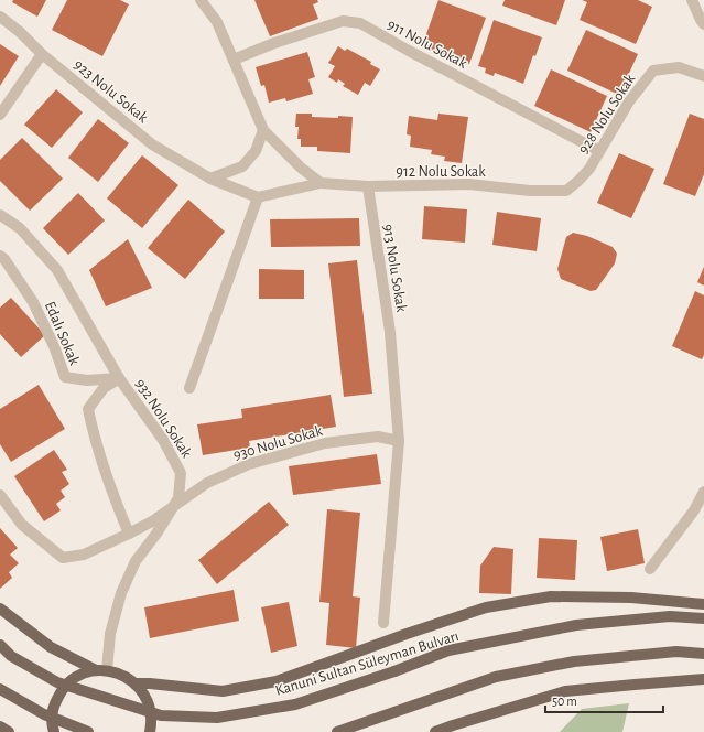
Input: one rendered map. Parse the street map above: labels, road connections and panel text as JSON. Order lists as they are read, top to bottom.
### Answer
{
  "streets": {
    "main road": ["Kanuni Sultan Süleyman Bulvarı"],
    "street": [
      "911 Nolu Sokak",
      "923 Nolu Sokak",
      "928 Nolu Sokak",
      "912 Nolu Sokak",
      "913 Nolu Sokak",
      "Edalı Sokak",
      "932 Nolu Sokak",
      "930 Nolu Sokak"
    ]
  },
  "crossings": [
    ["911 Nolu Sokak", "928 Nolu Sokak"],
    ["928 Nolu Sokak", "912 Nolu Sokak"],
    ["912 Nolu Sokak", "913 Nolu Sokak"],
    ["913 Nolu Sokak", "930 Nolu Sokak"],
    ["Edalı Sokak", "932 Nolu Sokak"],
    ["932 Nolu Sokak", "930 Nolu Sokak"]
  ],
  "scale_bar": "50 m"
}
